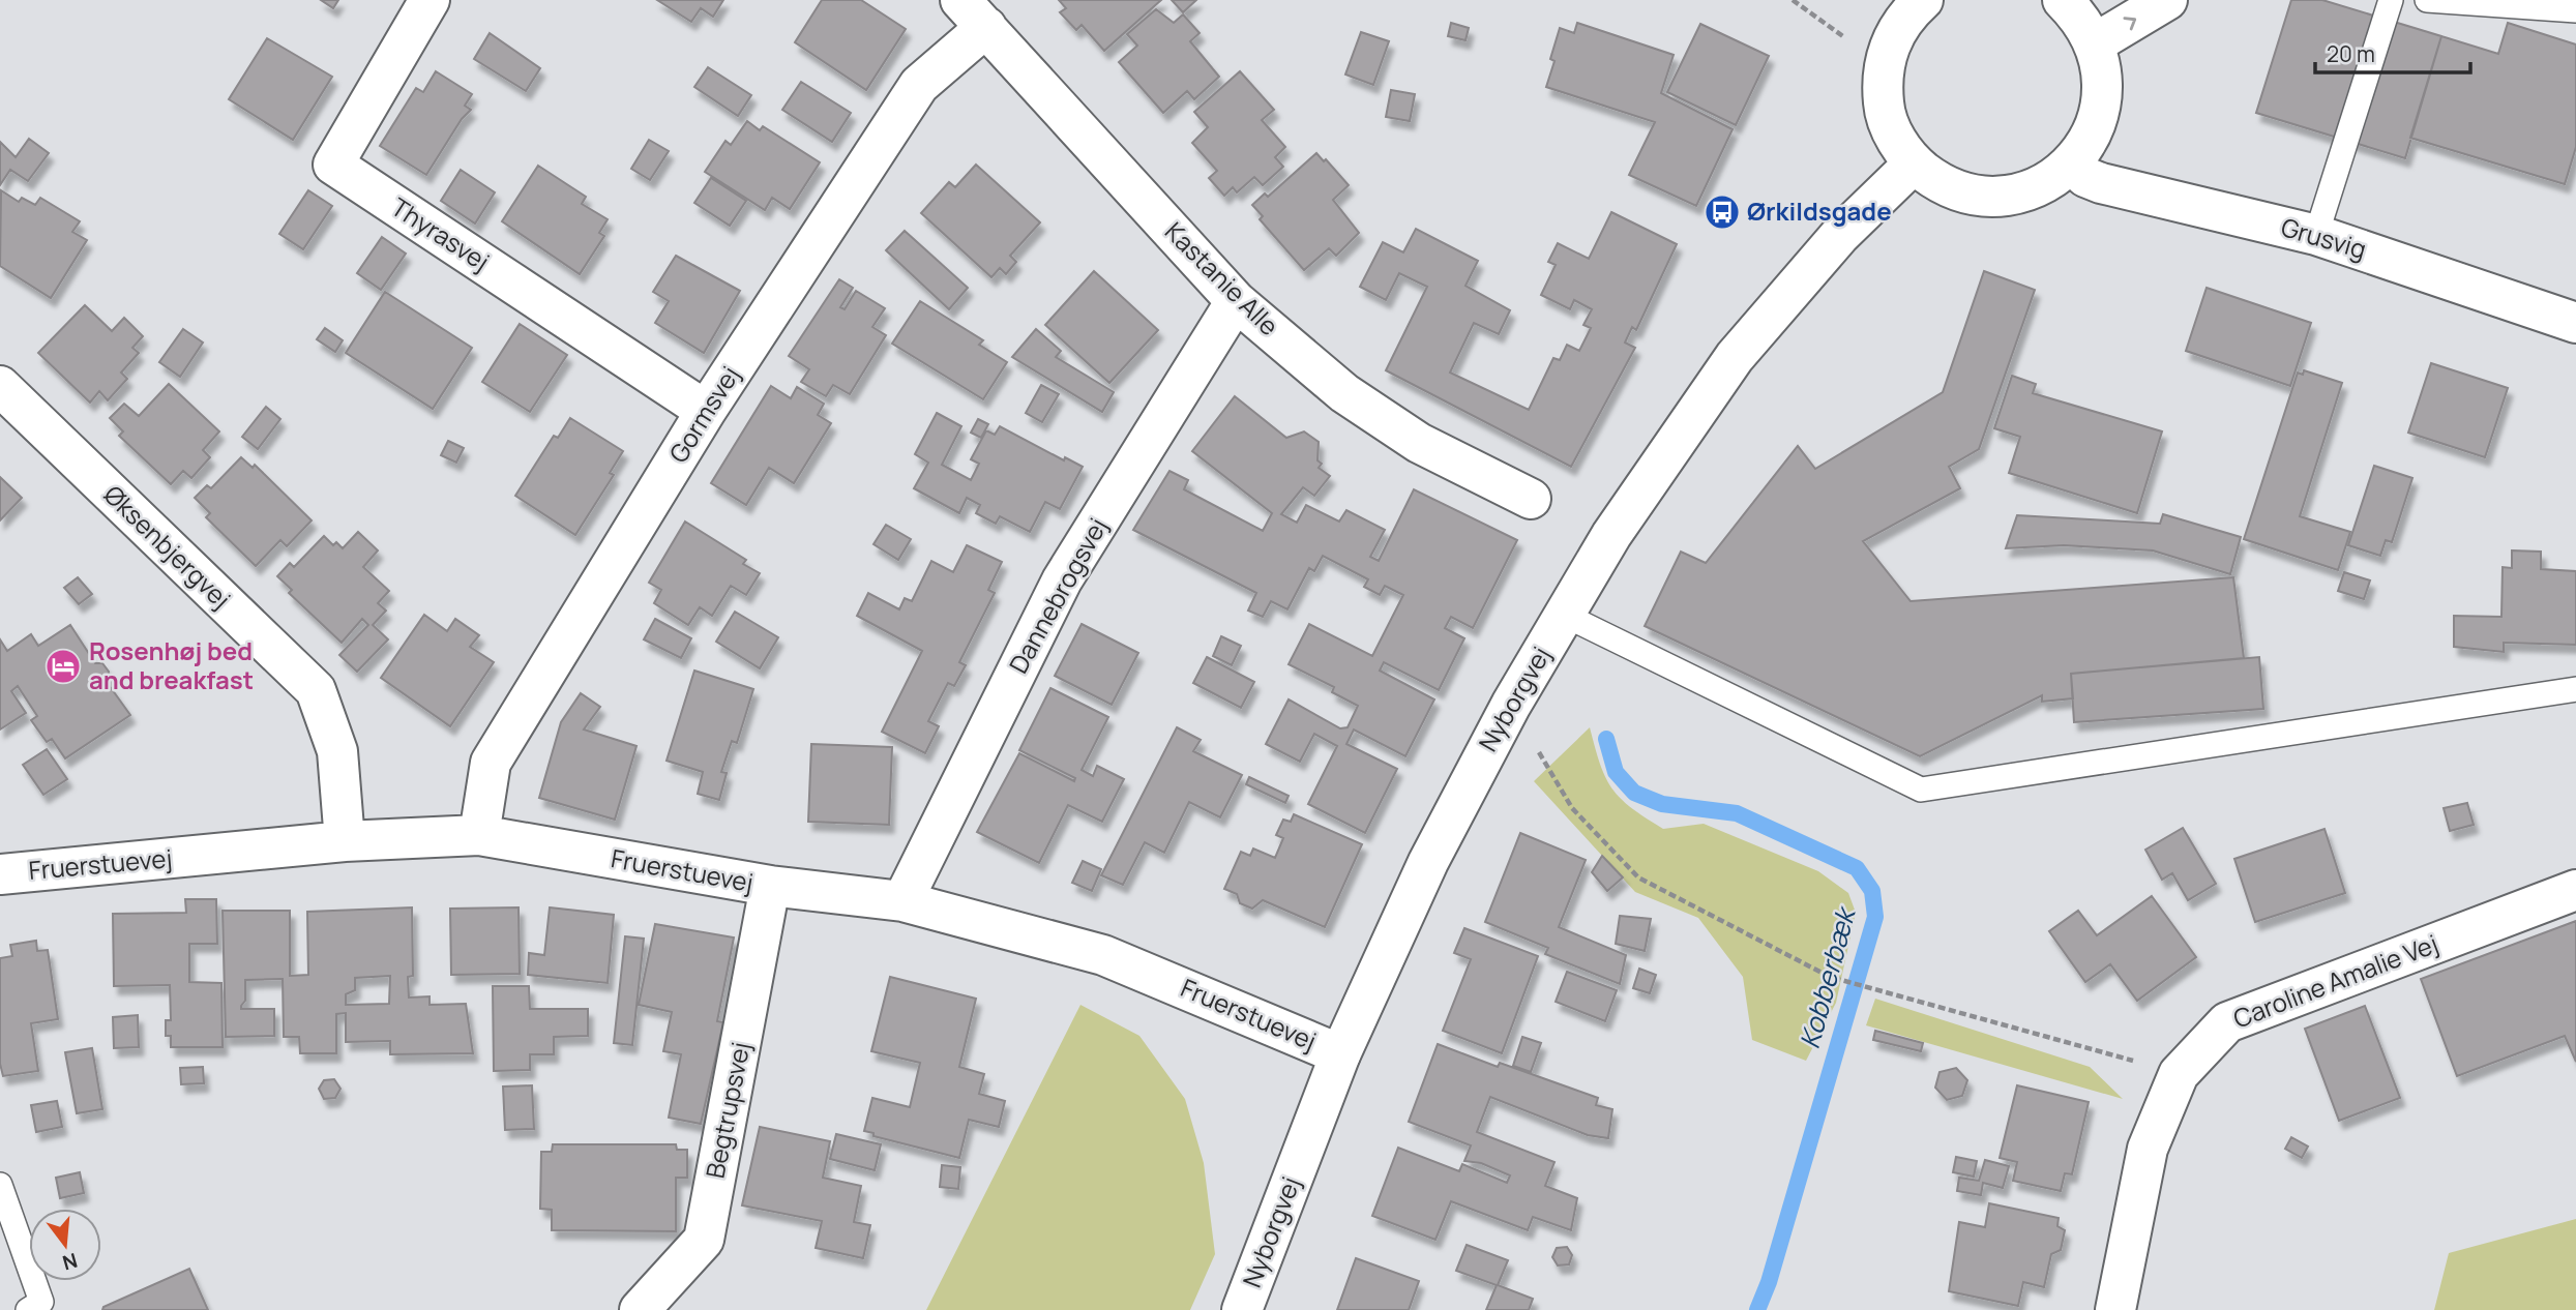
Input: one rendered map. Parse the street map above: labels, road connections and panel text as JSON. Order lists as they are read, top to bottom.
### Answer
{
  "streets": {
    "street": [
      "Thyrasvej",
      "Grusvig",
      "Kastanie Alle",
      "Gormsvej",
      "Øksenbjergvej",
      "Dannebrogsvej",
      "Nyborgvej",
      "Fruerstuevej",
      "Caroline Amalie Vej",
      "Begtrupsvej"
    ]
  },
  "crossings": [
    ["Thyrasvej", "Gormsvej"],
    ["Kastanie Alle", "Gormsvej"],
    ["Kastanie Alle", "Dannebrogsvej"],
    ["Gormsvej", "Fruerstuevej"],
    ["Øksenbjergvej", "Fruerstuevej"],
    ["Dannebrogsvej", "Fruerstuevej"],
    ["Nyborgvej", "Fruerstuevej"],
    ["Fruerstuevej", "Begtrupsvej"]
  ],
  "water": ["Kobberbæk"],
  "places": {
    "bus stop": ["Ørkildsgade"],
    "hotel": ["Rosenhøj bed and breakfast"]
  },
  "scale_bar": "20 m",
  "north": "bottom"
}
